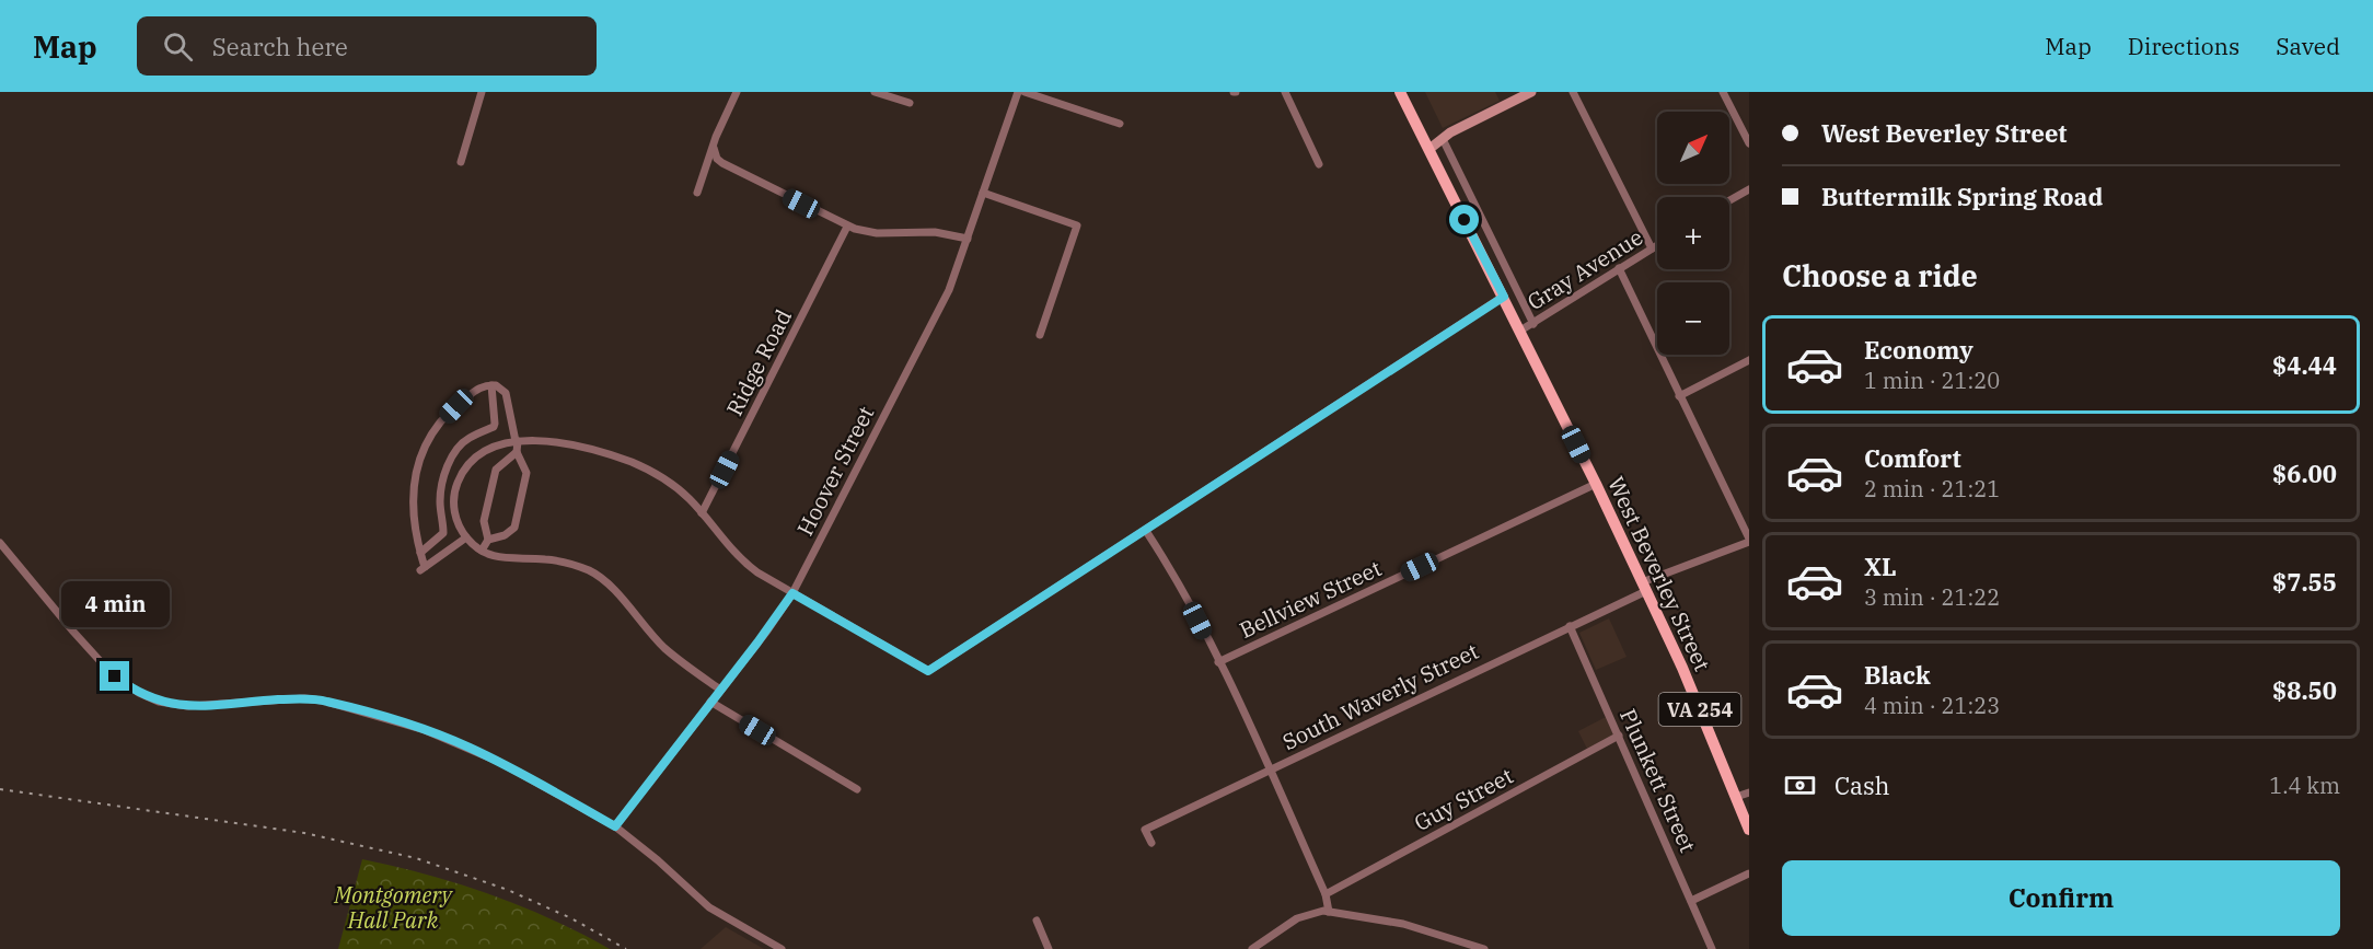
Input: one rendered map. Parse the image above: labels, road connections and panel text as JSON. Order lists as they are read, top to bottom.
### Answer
{
  "streets": {
    "main road": ["West Beverley Street", "VA 254"],
    "street": [
      "Gray Avenue",
      "Ridge Road",
      "Hoover Street",
      "Bellview Street",
      "South Waverly Street",
      "Plunkett Street",
      "Guy Street"
    ]
  },
  "crossings": [
    ["Gray Avenue", "West Beverley Street"],
    ["West Beverley Street", "Bellview Street"],
    ["West Beverley Street", "South Waverly Street"],
    ["South Waverly Street", "Plunkett Street"],
    ["Plunkett Street", "Guy Street"]
  ],
  "parks": ["Montgomery Hall Park"],
  "north": "top right",
  "page": {
    "header": "Map",
    "search": "Search here",
    "nav": ["Map", "Directions", "Saved"],
    "banner": ["West Beverley Street", "Buttermilk Spring Road"],
    "map_buttons": ["+", "−"],
    "heading": "Choose a ride",
    "list": [
      {
        "name": "Economy",
        "note": "1 min · 21:20",
        "value": "$4.44"
      },
      {
        "name": "Comfort",
        "note": "2 min · 21:21",
        "value": "$6.00"
      },
      {
        "name": "XL",
        "note": "3 min · 21:22",
        "value": "$7.55"
      },
      {
        "name": "Black",
        "note": "4 min · 21:23",
        "value": "$8.50"
      }
    ],
    "bubble": "4 min",
    "pay": ["Cash", "1.4 km"],
    "buttons": "Confirm"
  }
}
